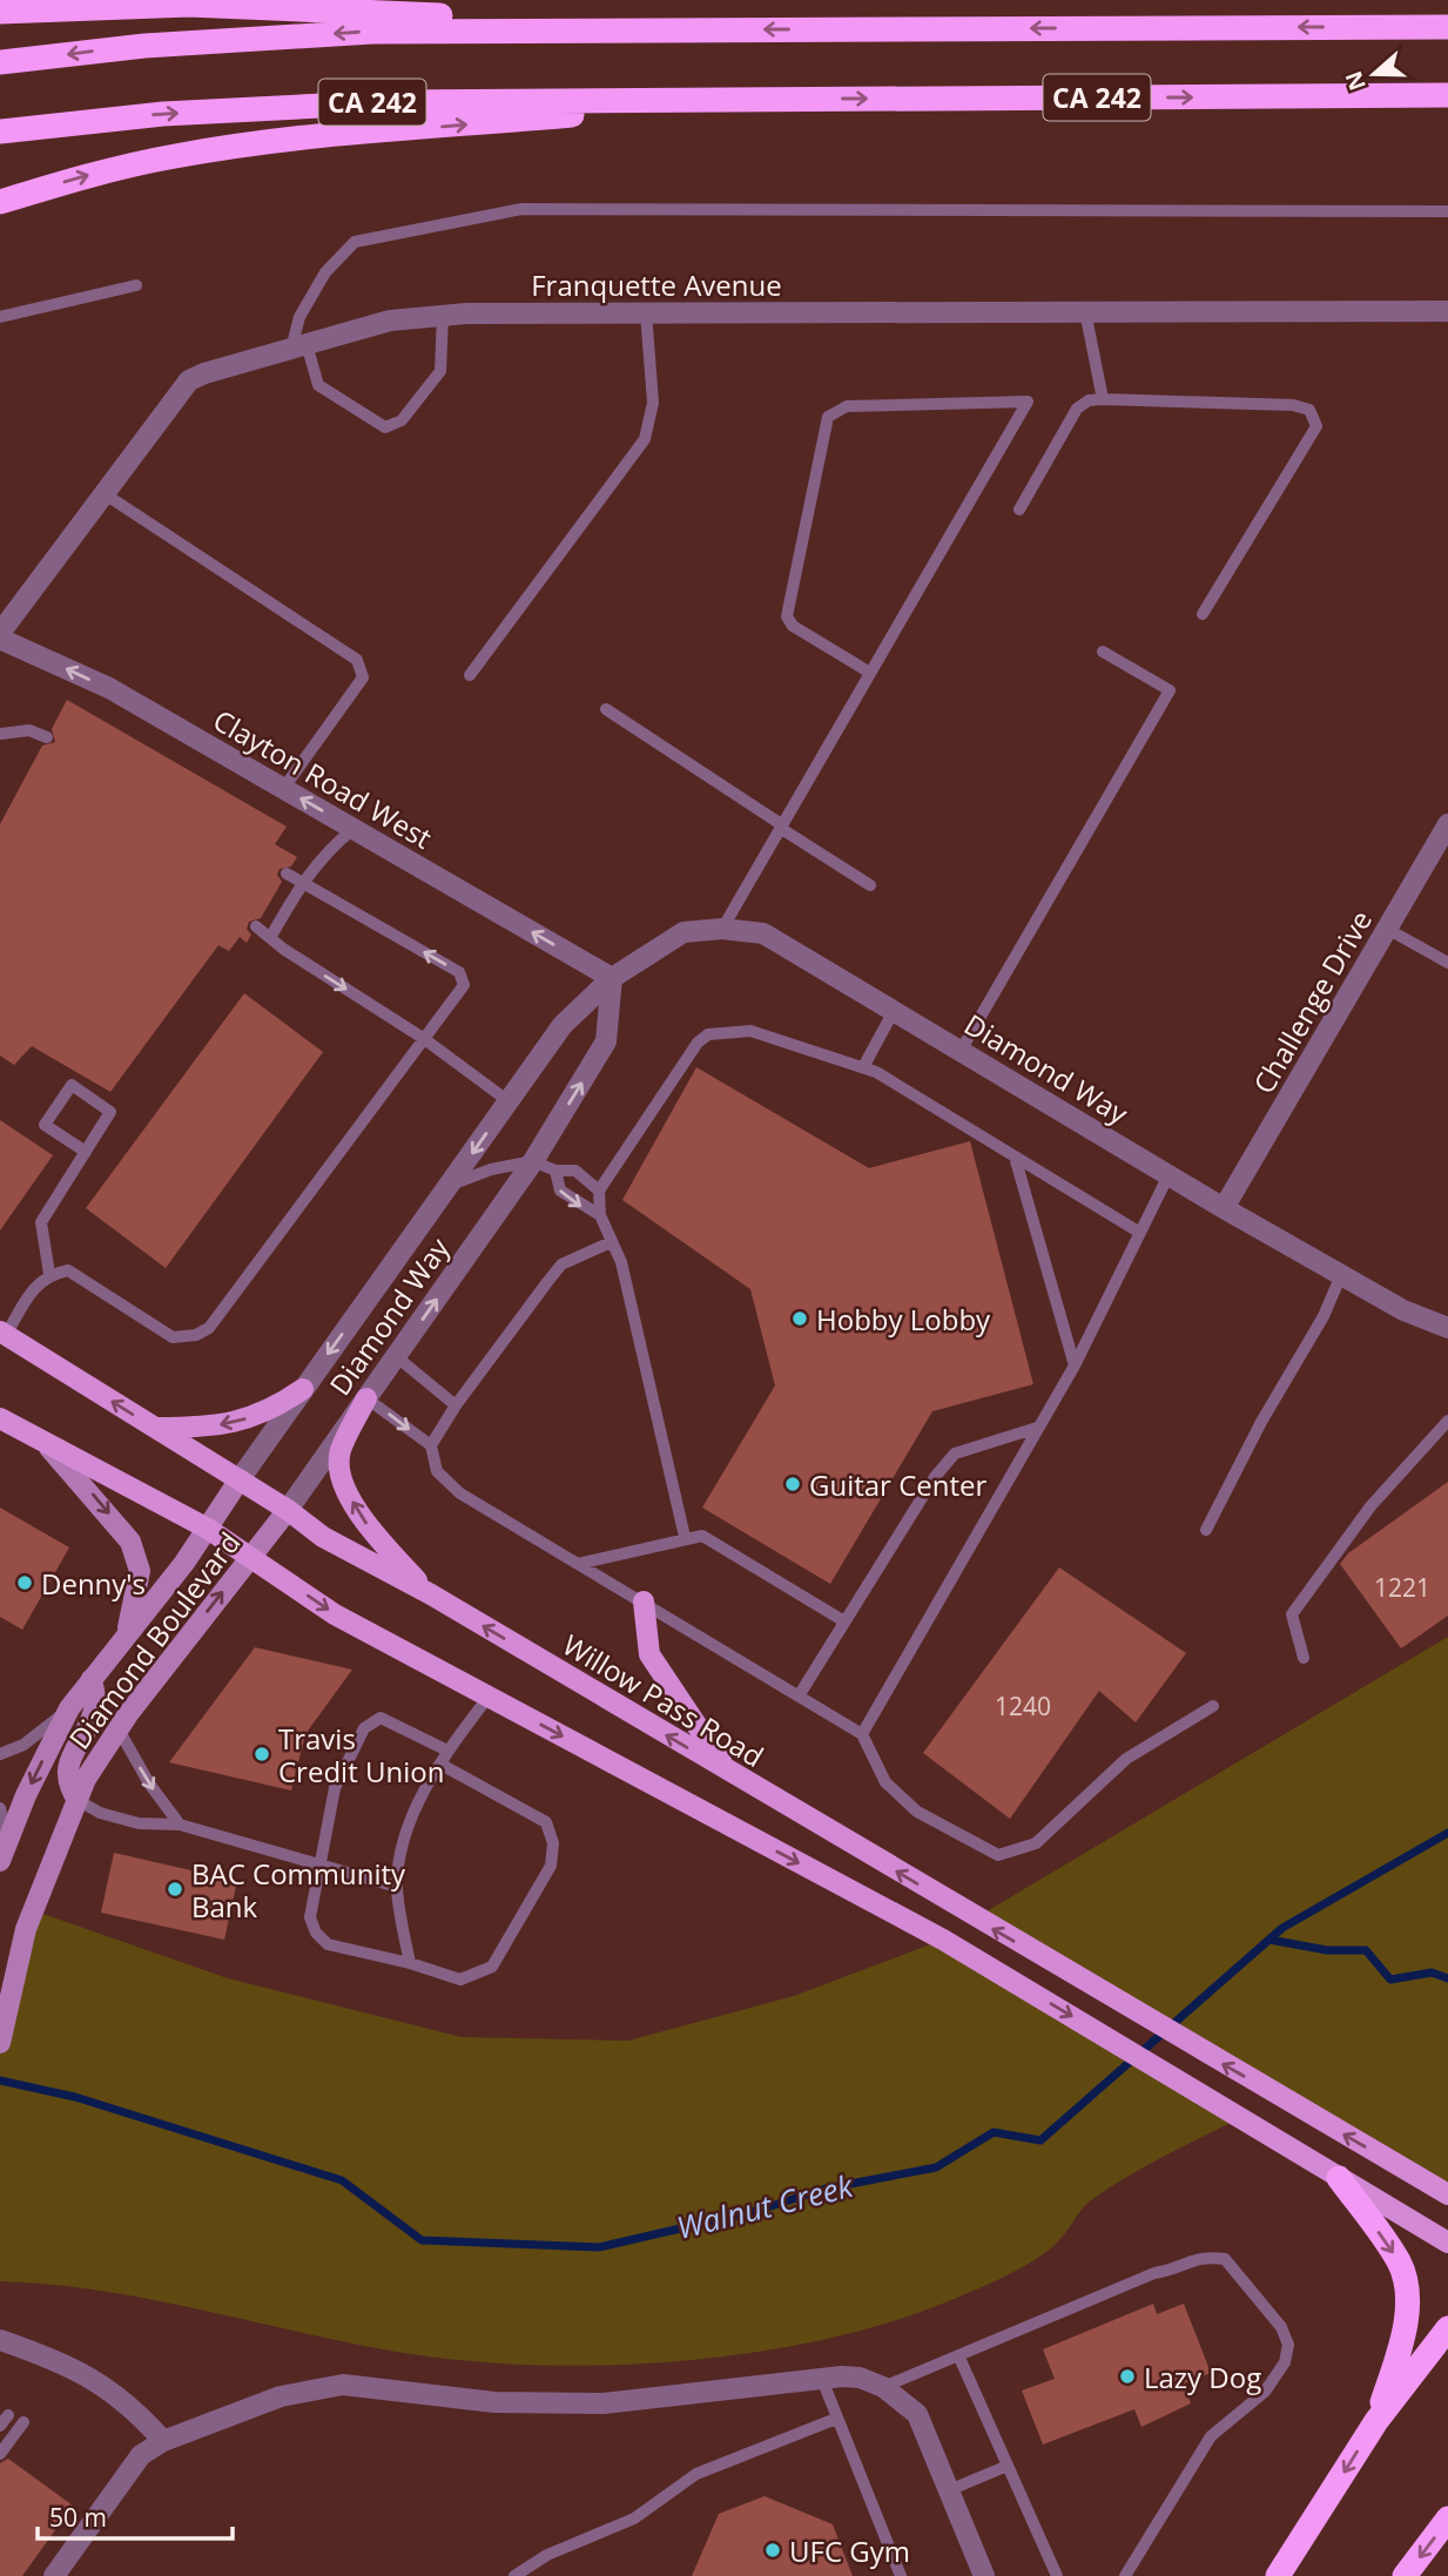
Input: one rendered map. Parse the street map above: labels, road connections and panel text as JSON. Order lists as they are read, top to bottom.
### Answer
{
  "streets": {
    "highway": ["CA 242"],
    "main road": ["Diamond Boulevard", "Willow Pass Road"],
    "street": [
      "Franquette Avenue",
      "Clayton Road West",
      "Challenge Drive",
      "Diamond Way"
    ]
  },
  "crossings": [
    ["Franquette Avenue", "Clayton Road West"],
    ["Clayton Road West", "Diamond Way"],
    ["Challenge Drive", "Diamond Way"],
    ["Diamond Way", "Diamond Boulevard"],
    ["Diamond Way", "Willow Pass Road"],
    ["Diamond Boulevard", "Willow Pass Road"]
  ],
  "one_way": ["Clayton Road West"],
  "water": ["Walnut Creek"],
  "places": [
    "Hobby Lobby",
    "Guitar Center",
    "Denny's",
    "Travis Credit Union",
    "BAC Community Bank",
    "Lazy Dog",
    "UFC Gym"
  ],
  "house_numbers": ["1221", "1240"],
  "scale_bar": "50 m",
  "north": "left"
}
